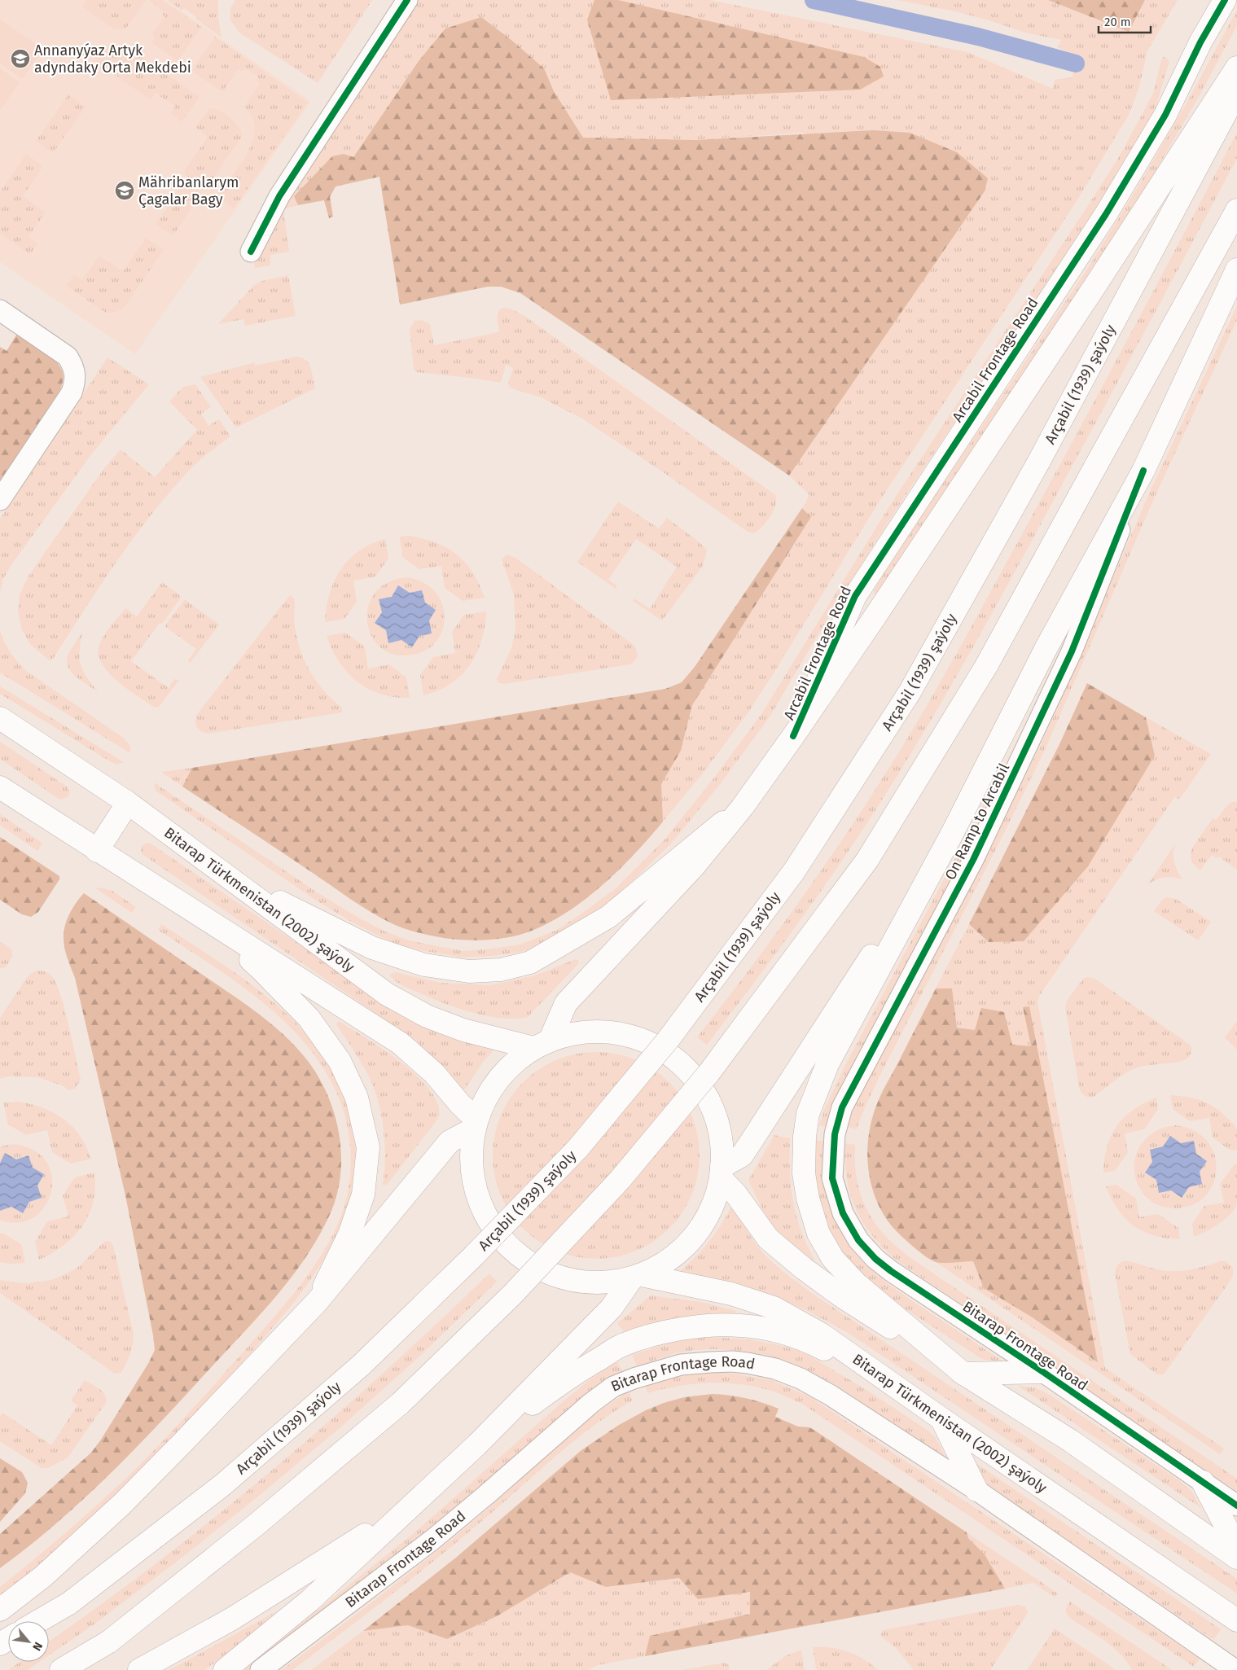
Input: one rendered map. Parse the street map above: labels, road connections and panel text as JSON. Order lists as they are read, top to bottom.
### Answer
{
  "streets": {
    "main road": ["Arcabil Frontage Road", "Arçabil (1939) şaýoly", "Bitarap Türkmenistan (2002) şaýoly"],
    "street": ["On Ramp to Arcabil", "Bitarap Frontage Road"]
  },
  "crossings": [
    ["On Ramp to Arcabil", "Bitarap Frontage Road"]
  ],
  "places": {
    "school or university": ["Annanyýaz Artyk adyndaky Orta Mekdebi", "Mähribanlarym Çagalar Bagy"]
  },
  "scale_bar": "20 m",
  "north": "bottom right"
}
